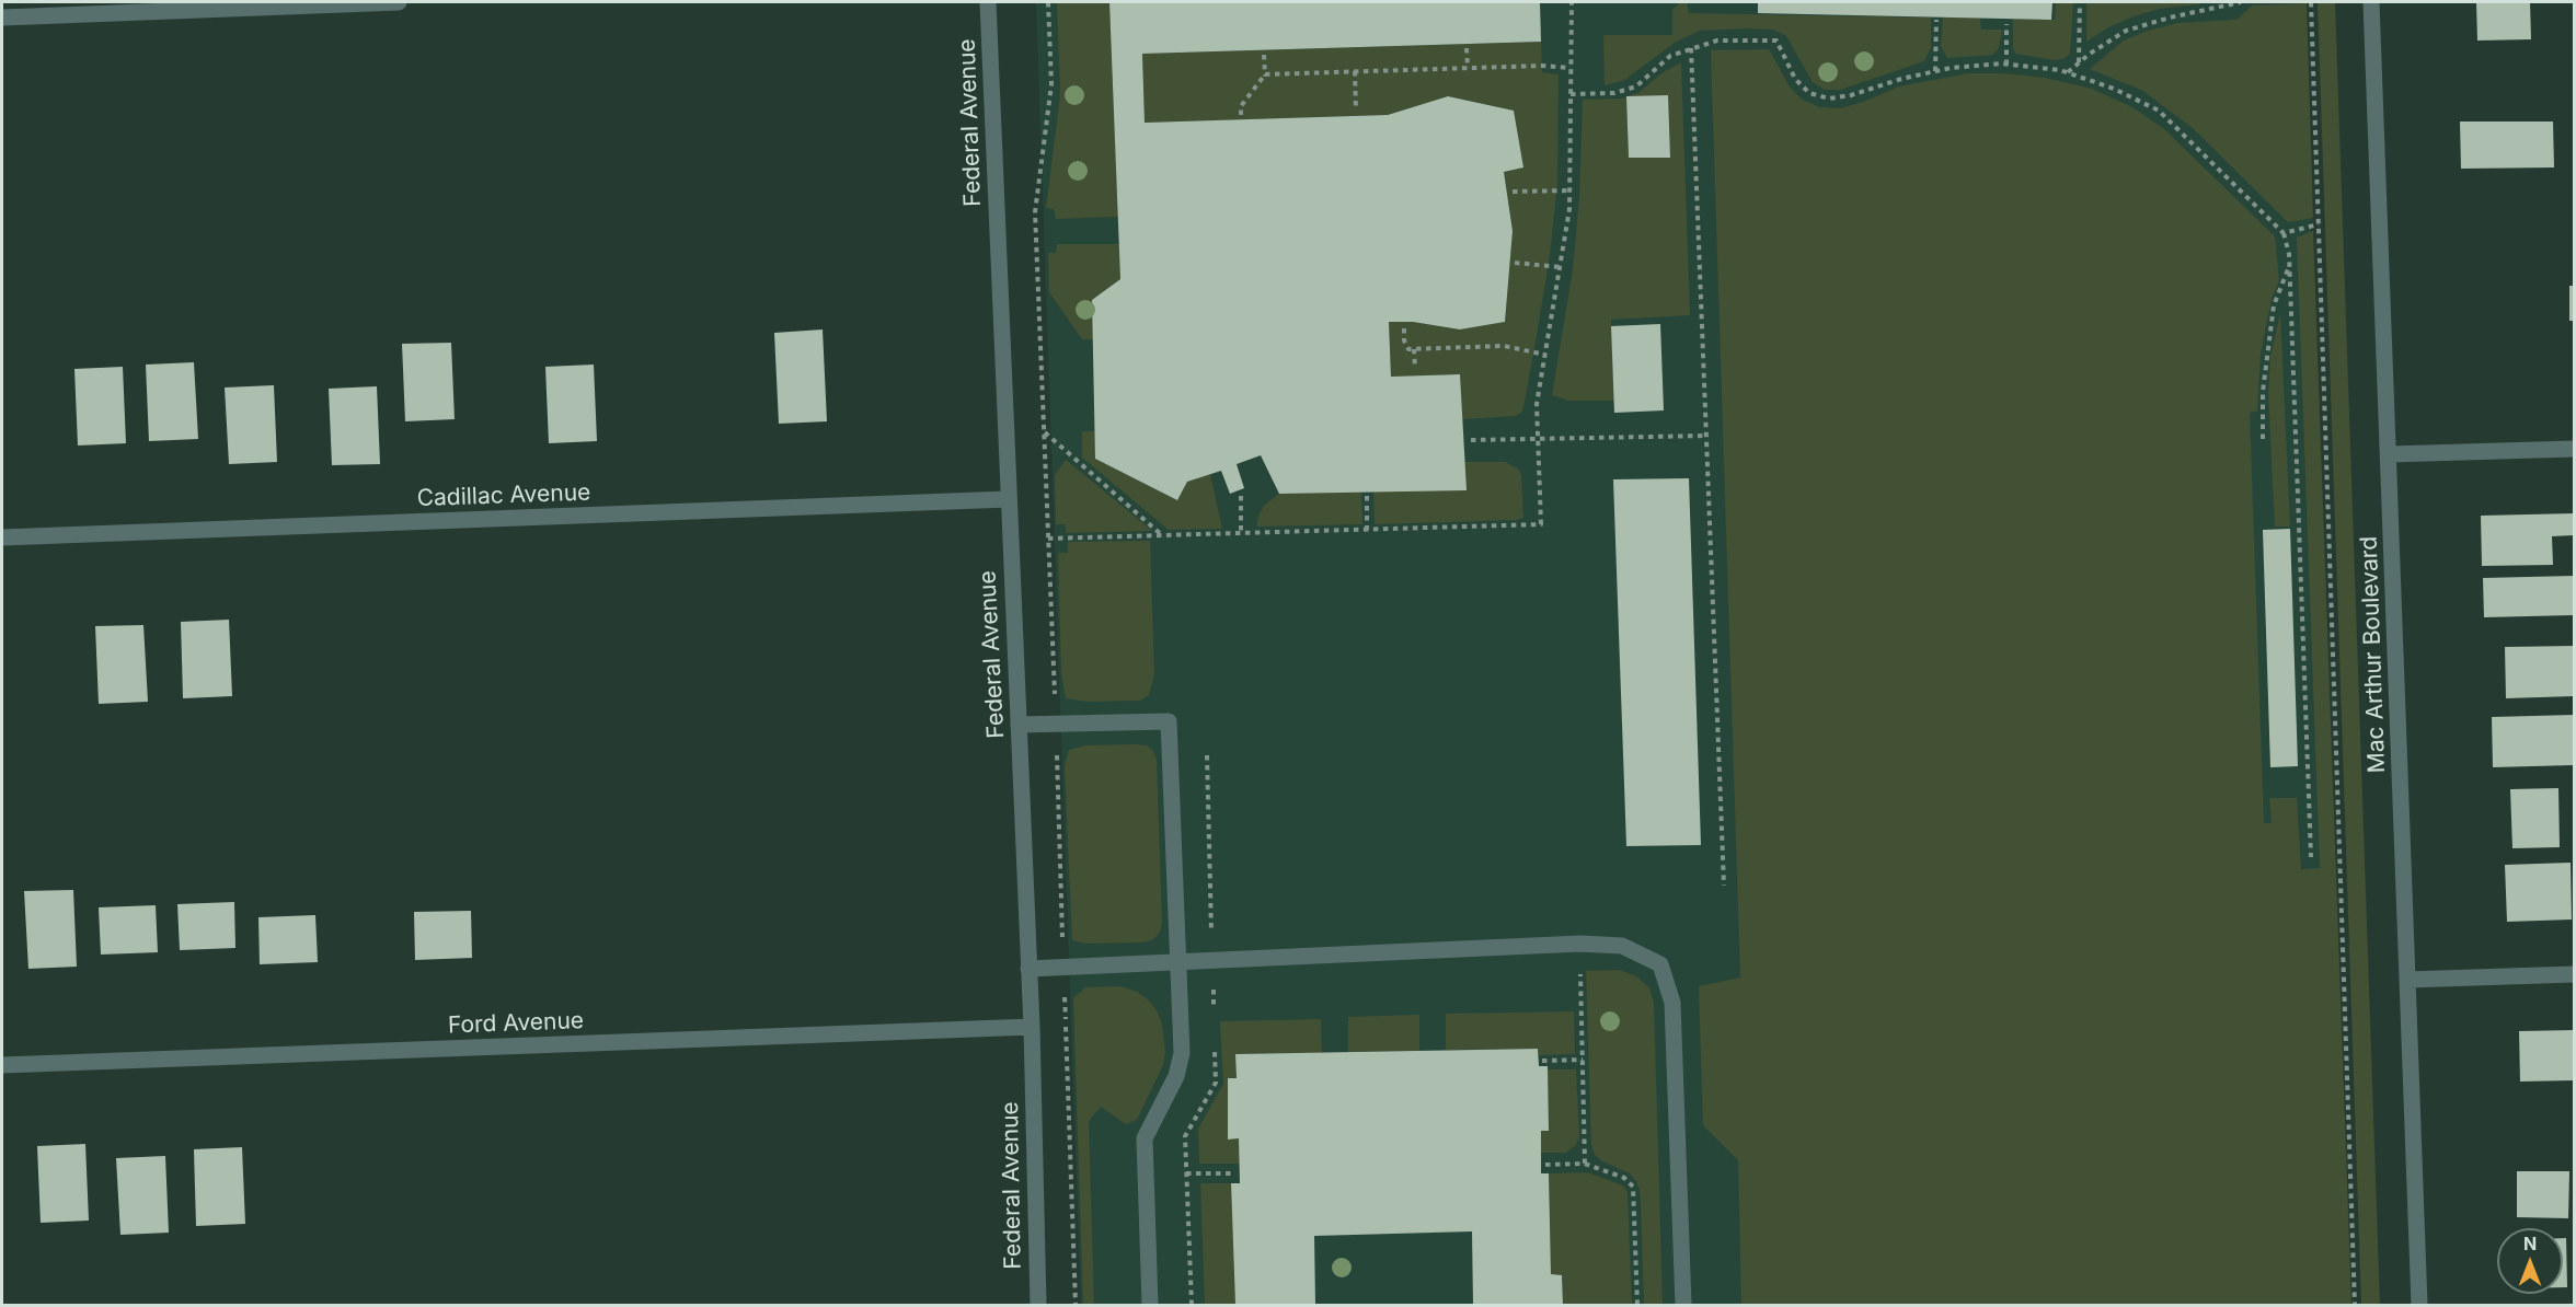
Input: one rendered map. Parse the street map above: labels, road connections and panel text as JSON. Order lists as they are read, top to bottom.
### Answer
{
  "streets": {
    "street": [
      "Federal Avenue",
      "Cadillac Avenue",
      "Mac Arthur Boulevard",
      "Ford Avenue"
    ]
  },
  "crossings": [
    ["Federal Avenue", "Cadillac Avenue"],
    ["Federal Avenue", "Ford Avenue"]
  ],
  "north": "top"
}
